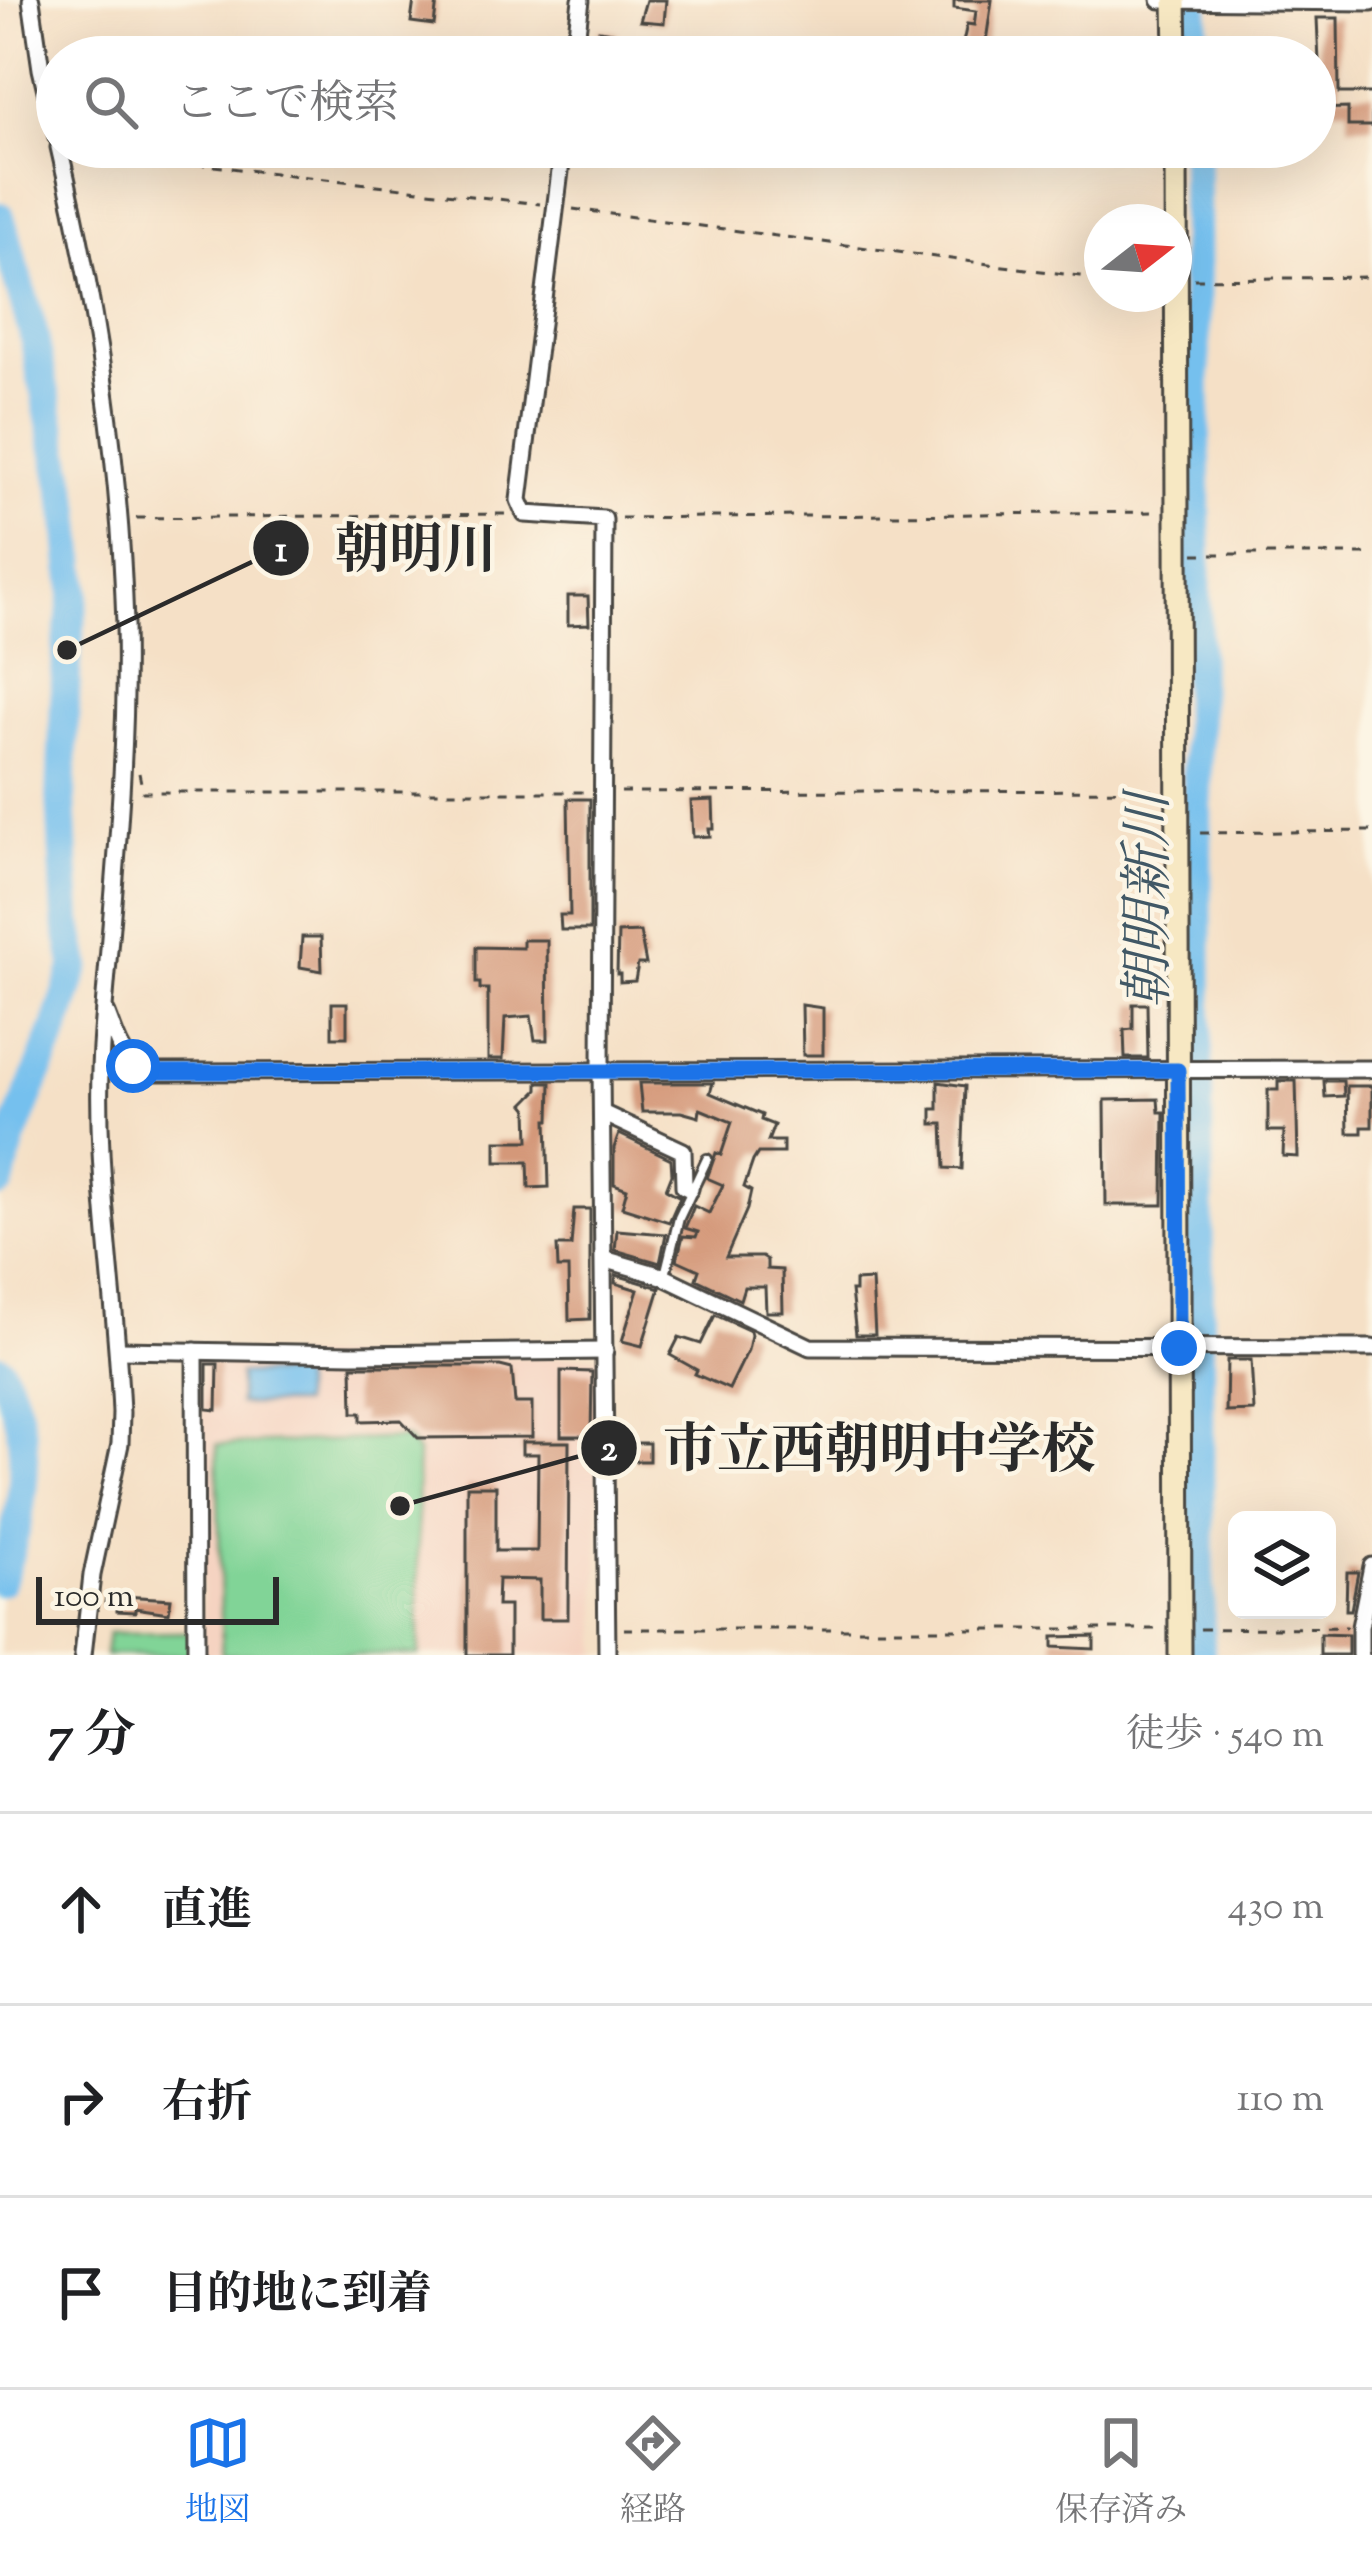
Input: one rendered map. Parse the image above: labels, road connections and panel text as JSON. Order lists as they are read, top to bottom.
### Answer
{
  "water": ["朝明新川"],
  "places": ["朝明川", "市立西朝明中学校"],
  "scale_bar": "100 m",
  "north": "right",
  "page": {
    "search": "ここで検索",
    "scale": "100 m",
    "heading": ["7 分", "徒歩 · 540 m"],
    "list": [
      ["直進", "430 m"],
      ["右折", "110 m"],
      "目的地に到着"
    ],
    "nav": ["地図", "経路", "保存済み"]
  }
}
